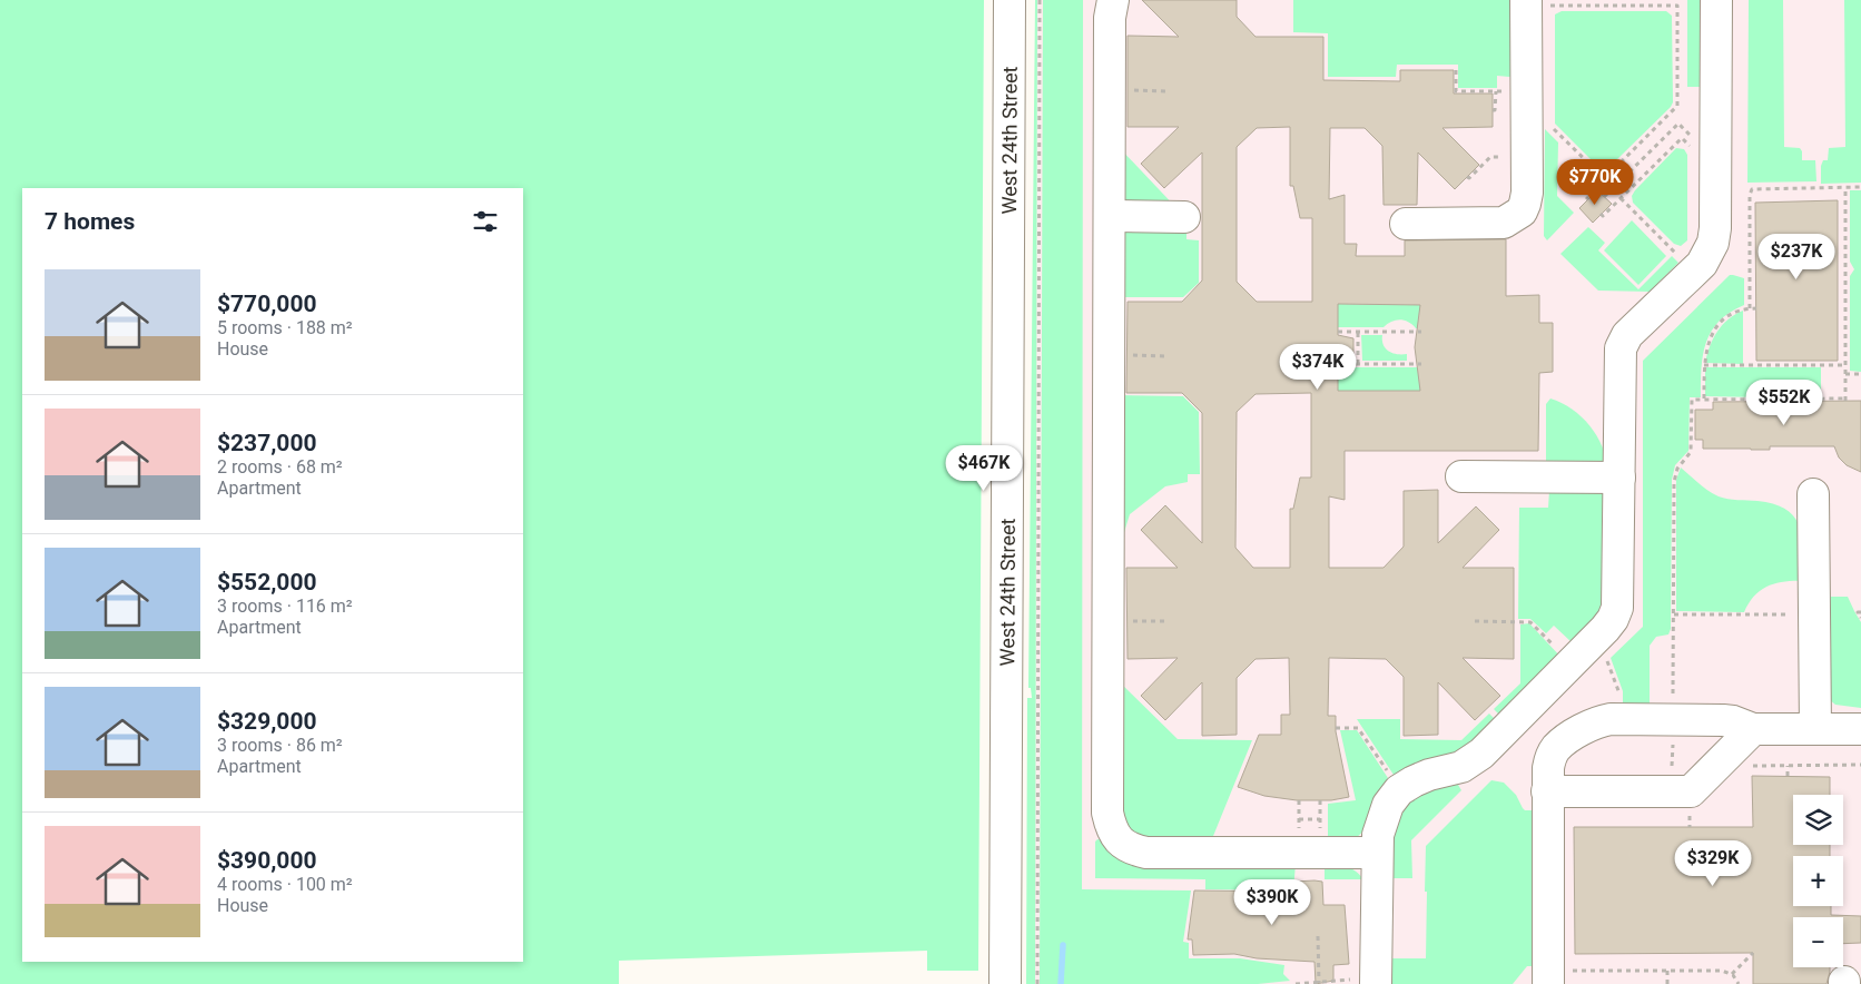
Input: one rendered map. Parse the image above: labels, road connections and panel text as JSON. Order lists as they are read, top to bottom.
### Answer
{
  "streets": {
    "street": ["West 24th Street"]
  },
  "page": {
    "price": [
      "$770K",
      "$237K",
      "$374K",
      "$552K",
      "$467K",
      "$329K",
      "$390K"
    ],
    "heading": "7 homes",
    "list": [
      {
        "name": "$770,000",
        "note": "5 rooms · 188 m² · House"
      },
      {
        "name": "$237,000",
        "note": "2 rooms · 68 m² · Apartment"
      },
      {
        "name": "$552,000",
        "note": "3 rooms · 116 m² · Apartment"
      },
      {
        "name": "$329,000",
        "note": "3 rooms · 86 m² · Apartment"
      },
      {
        "name": "$390,000",
        "note": "4 rooms · 100 m² · House"
      }
    ],
    "map_buttons": ["+", "−"]
  }
}
